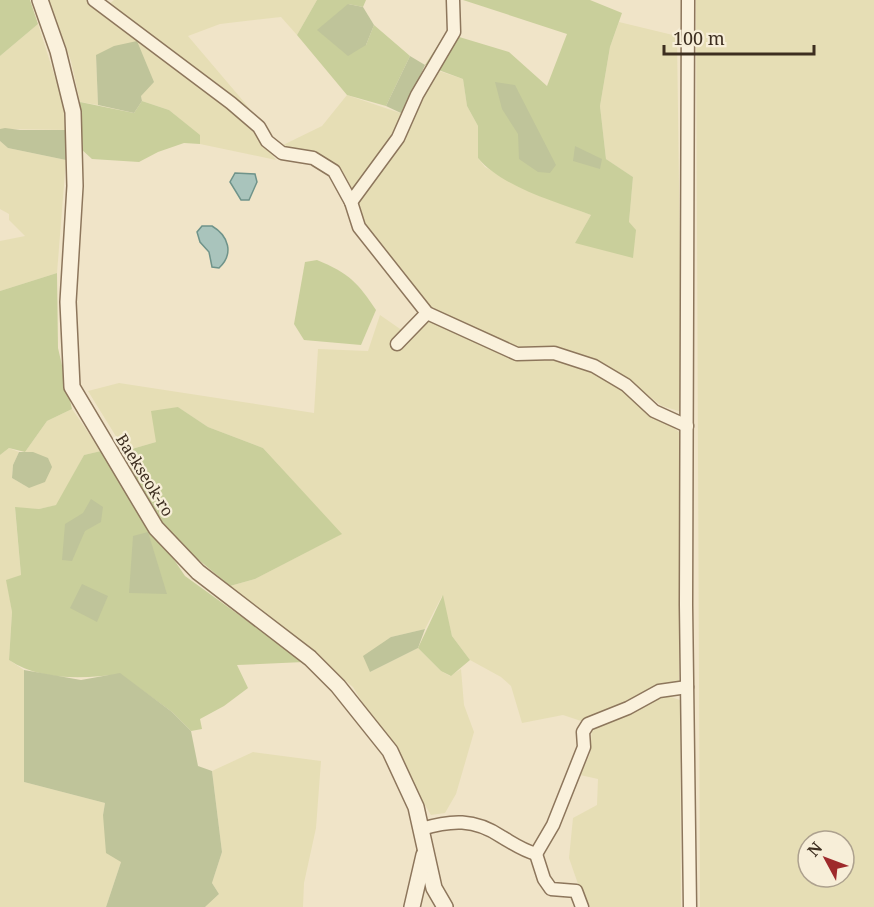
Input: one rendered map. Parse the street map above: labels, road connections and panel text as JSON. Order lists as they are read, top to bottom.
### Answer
{
  "streets": {
    "street": ["Baekseok-ro"]
  },
  "scale_bar": "100 m",
  "north": "top left"
}
